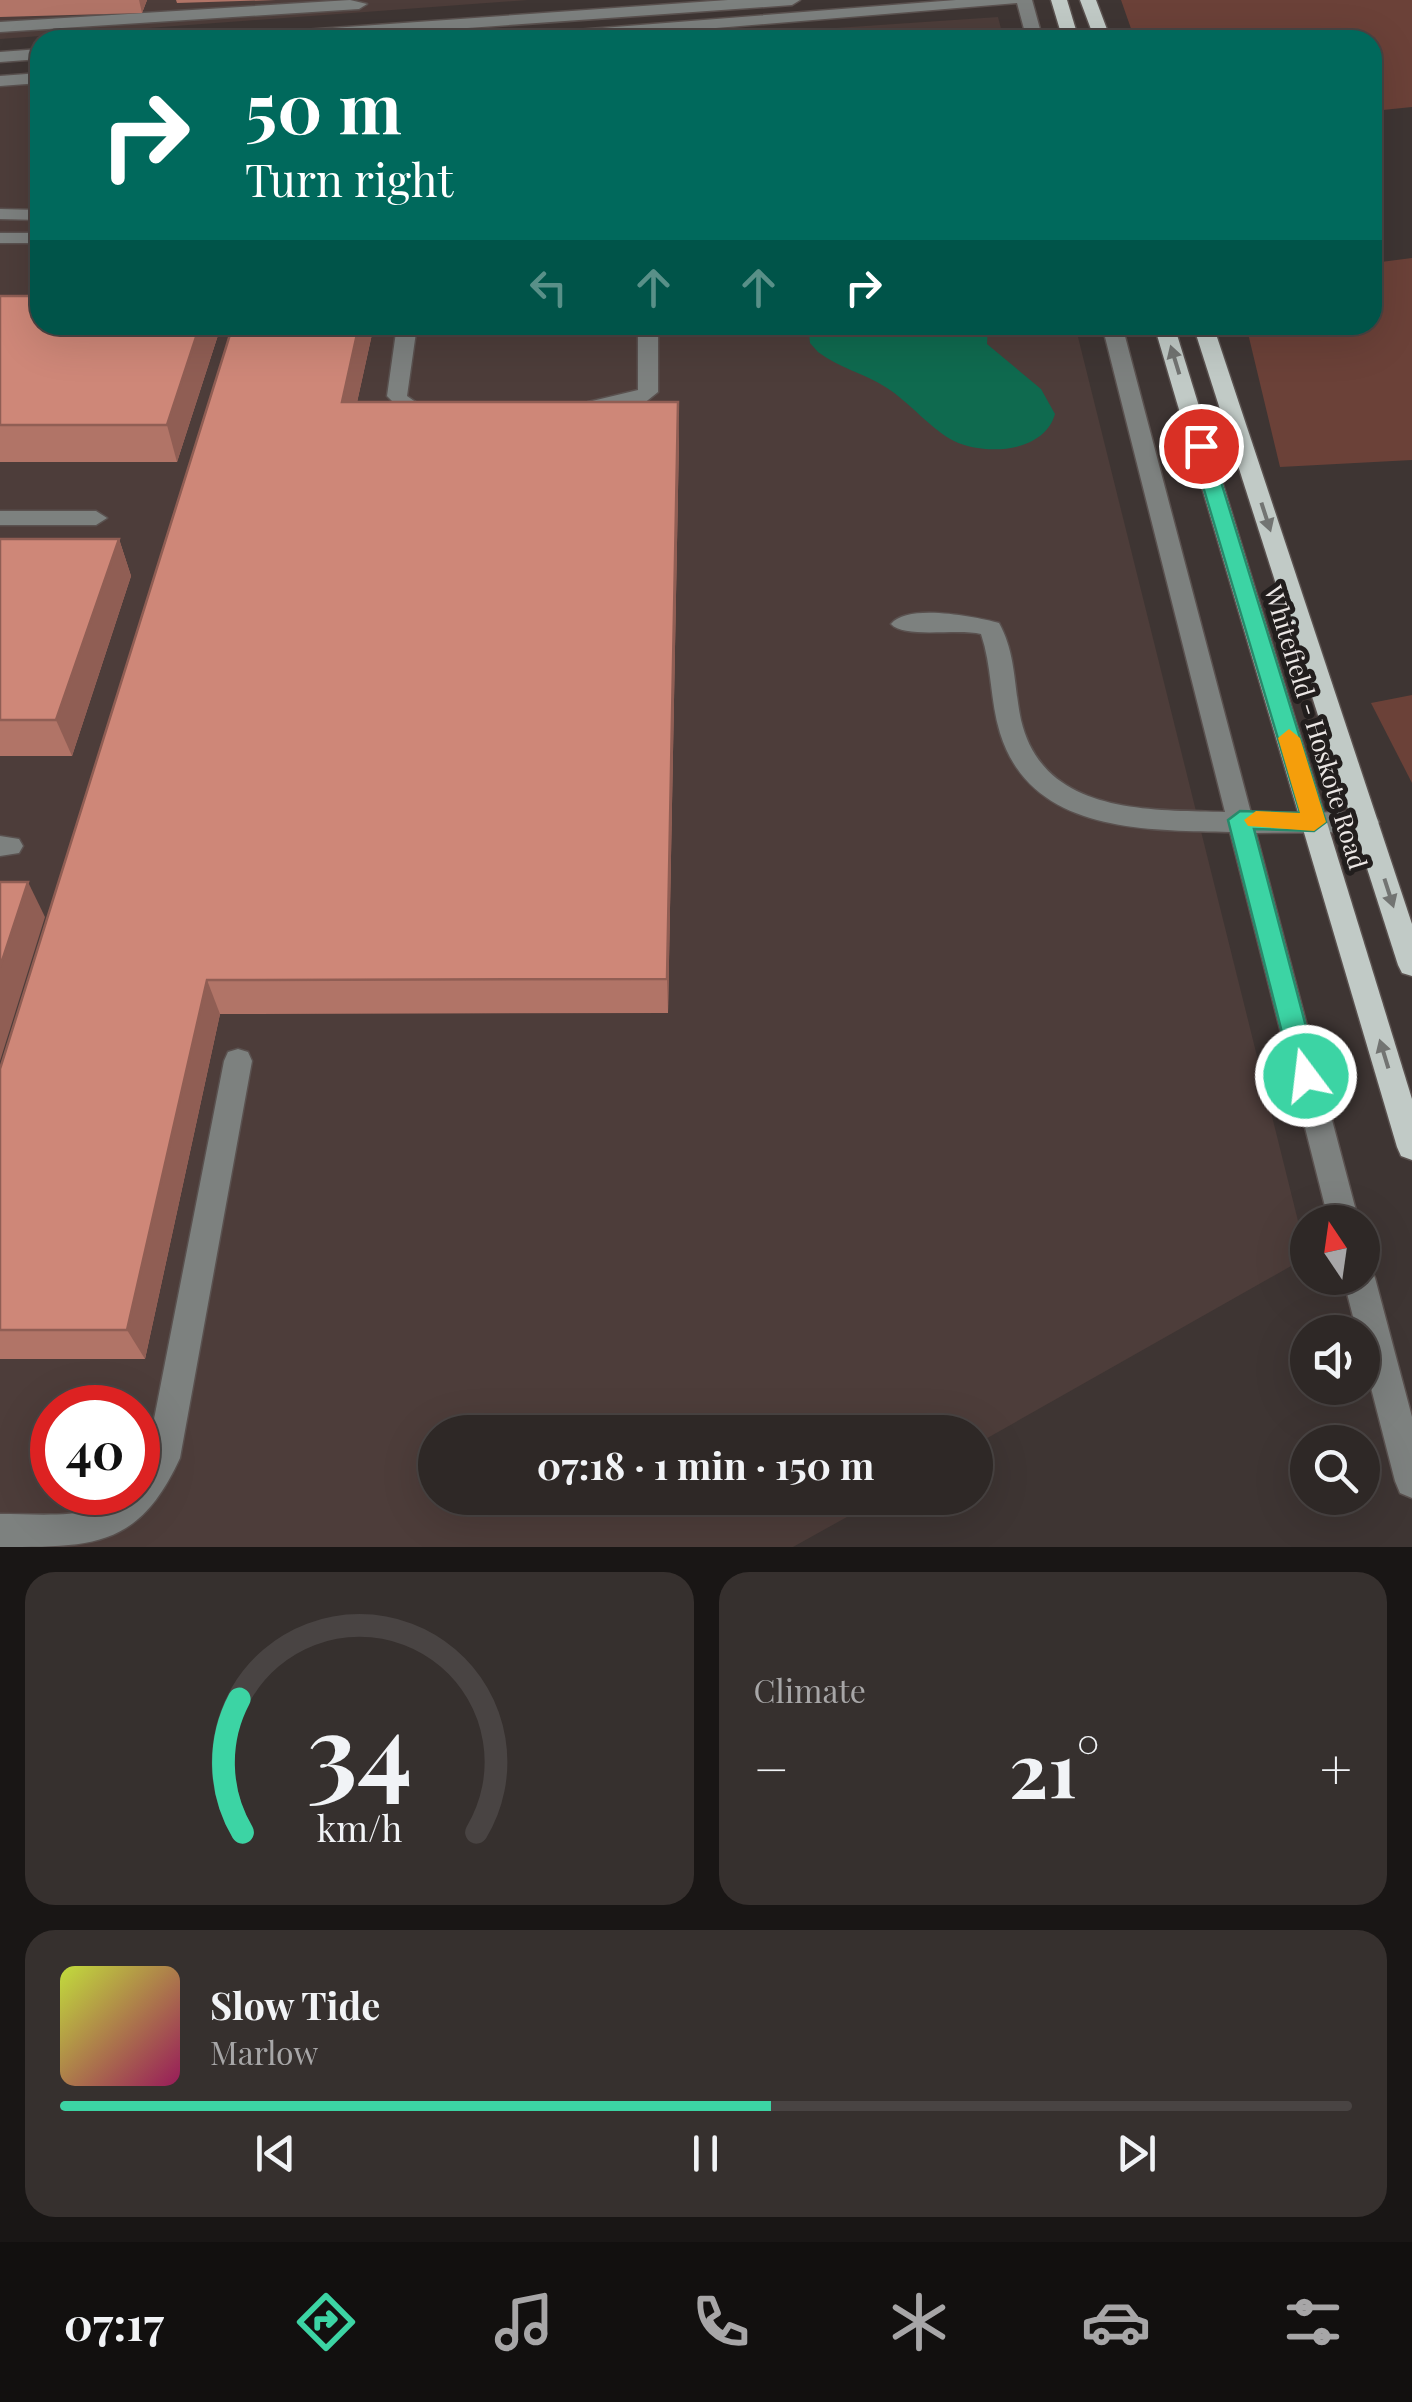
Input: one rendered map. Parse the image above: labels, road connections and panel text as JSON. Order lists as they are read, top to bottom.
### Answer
{
  "streets": {
    "main road": ["Whitefield - Hoskote Road"]
  },
  "north": "top",
  "page": {
    "turn": ["50 m", "Turn right"],
    "limit": "40",
    "trip": "07:18 · 1 min · 150 m",
    "tile": "Climate",
    "heat": ["−", "21°", "+"],
    "song": ["Slow Tide", "Marlow"],
    "tabs": "07:17",
    "gauge": ["34", "km/h"]
  }
}
